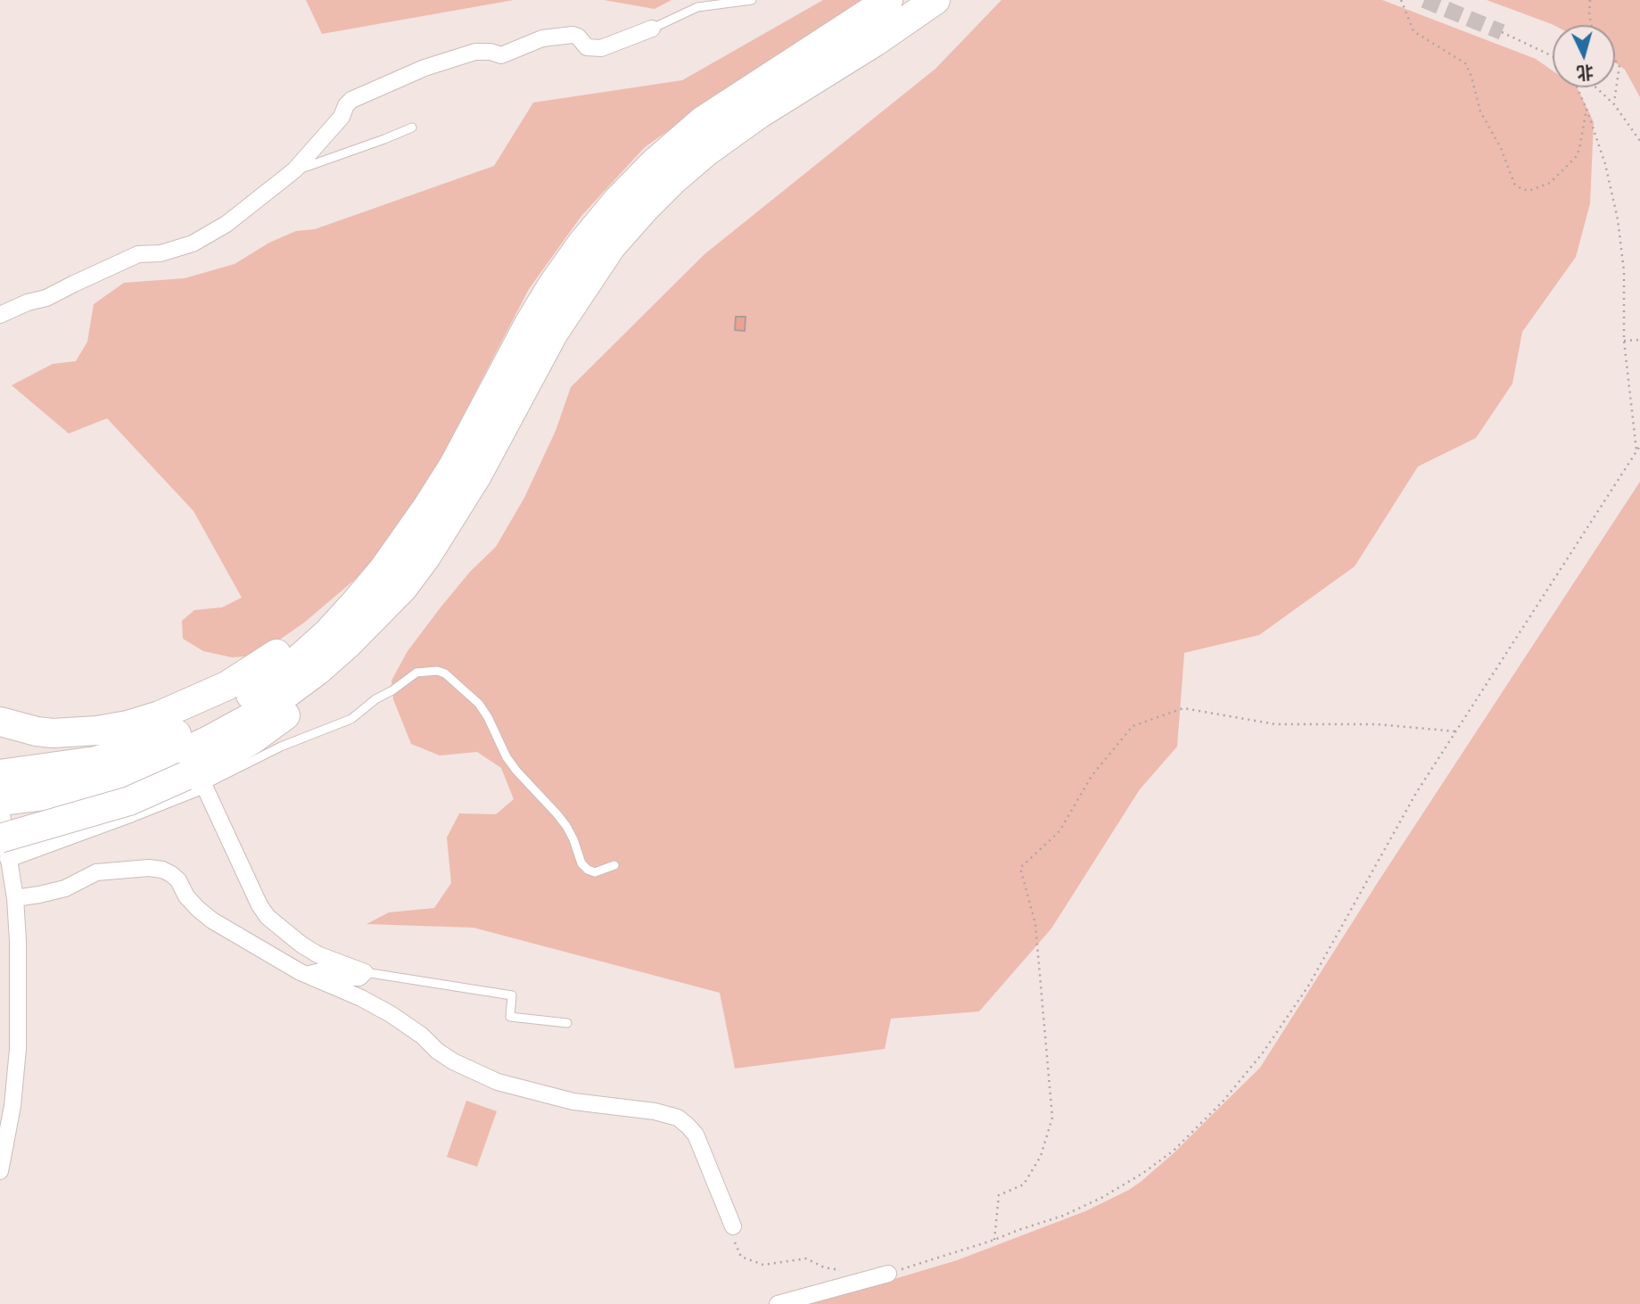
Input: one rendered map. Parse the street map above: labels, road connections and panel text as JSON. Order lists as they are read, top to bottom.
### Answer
{
  "north": "bottom"
}
